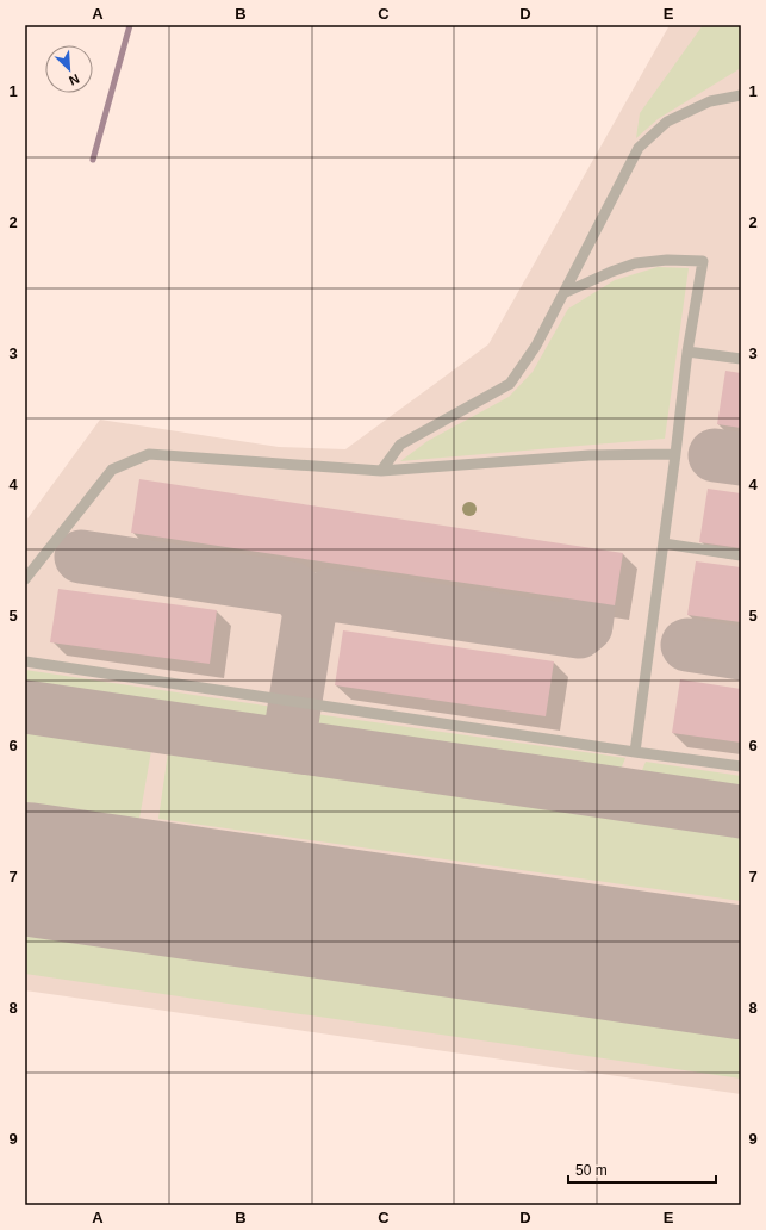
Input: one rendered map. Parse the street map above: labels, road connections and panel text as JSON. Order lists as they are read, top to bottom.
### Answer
{
  "scale_bar": "50 m",
  "north": "bottom right",
  "grid": {
    "columns": [
      "A",
      "B",
      "C",
      "D",
      "E"
    ],
    "rows": [
      "1",
      "2",
      "3",
      "4",
      "5",
      "6",
      "7",
      "8",
      "9"
    ]
  }
}
